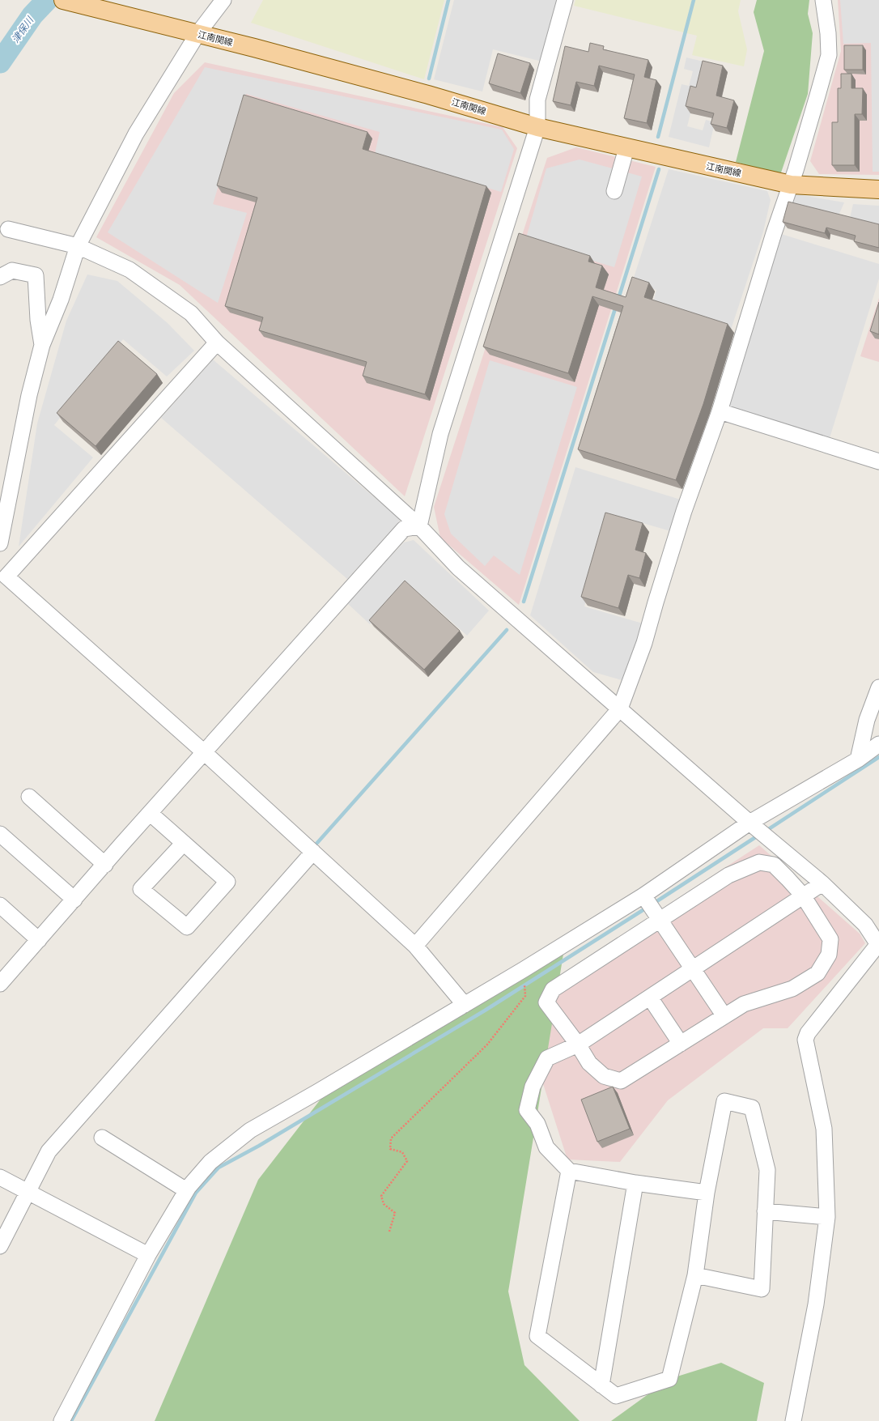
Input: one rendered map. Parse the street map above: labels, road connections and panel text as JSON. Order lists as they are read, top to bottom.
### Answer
{
  "streets": {
    "main road": ["江南関線"]
  },
  "water": ["津保川"]
}
